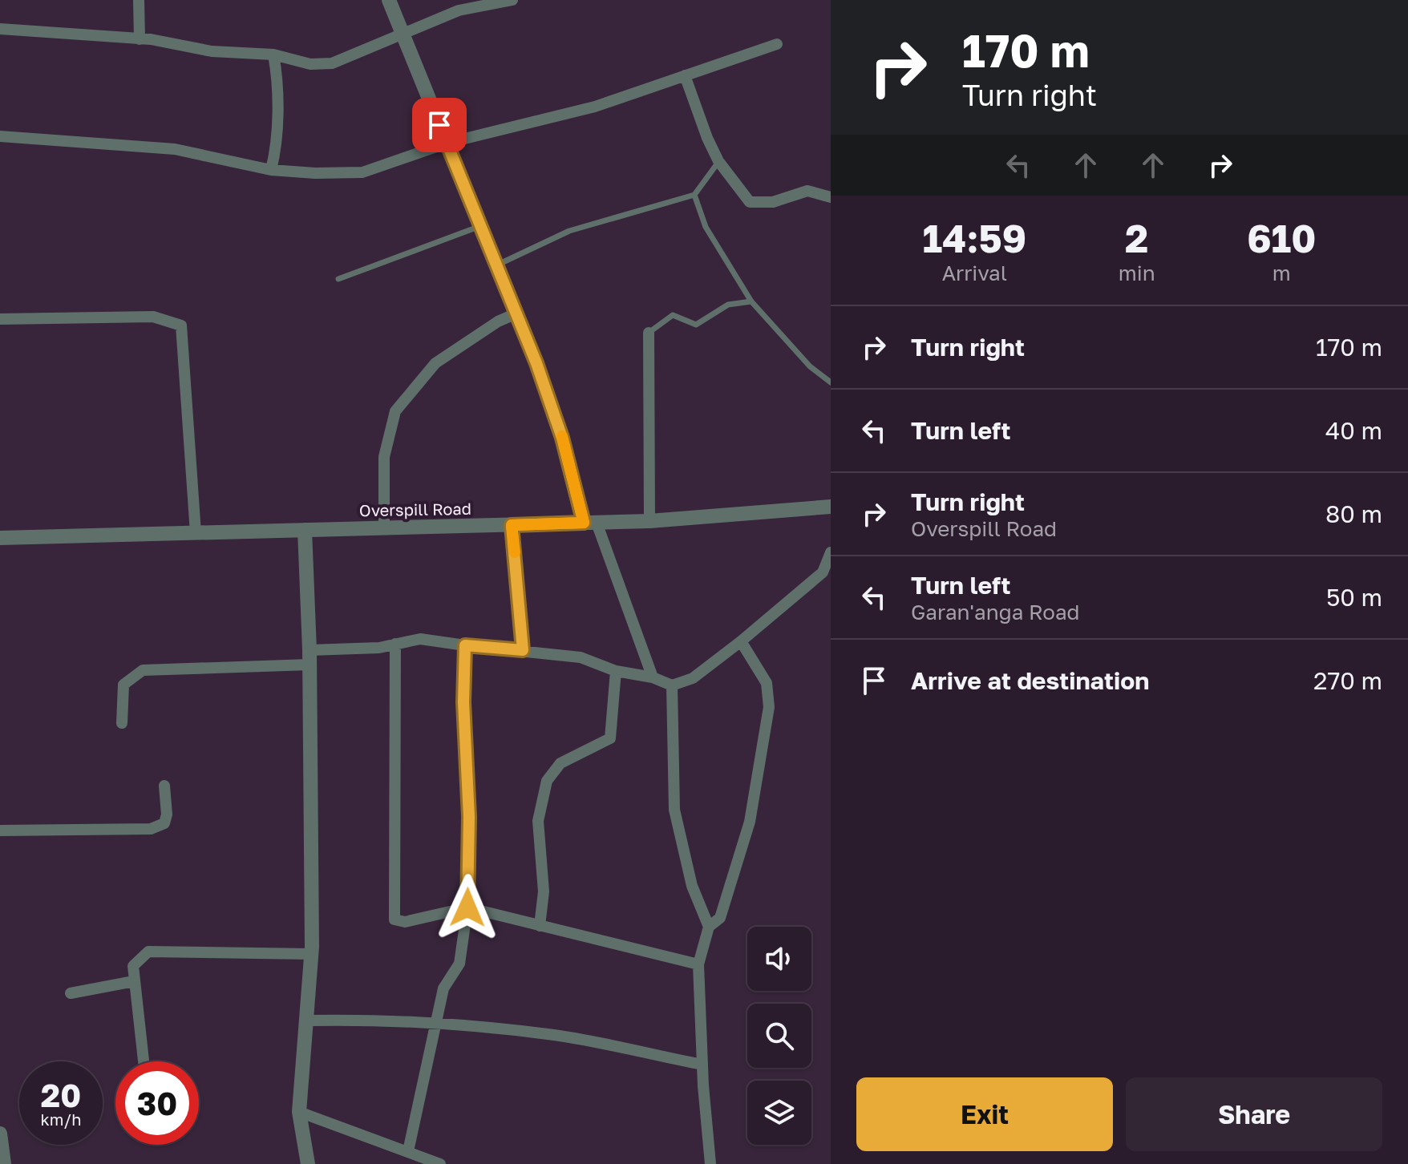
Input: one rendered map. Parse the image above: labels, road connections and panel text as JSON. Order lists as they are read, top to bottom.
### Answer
{
  "streets": {
    "street": ["Overspill Road"]
  },
  "page": {
    "turn": ["170 m", "Turn right"],
    "eta": [
      "14:59",
      "Arrival",
      "2",
      "min",
      "610",
      "m"
    ],
    "list": [
      {
        "name": "Turn right",
        "value": "170 m"
      },
      {
        "name": "Turn left",
        "value": "40 m"
      },
      {
        "name": "Turn right",
        "note": "Overspill Road",
        "value": "80 m"
      },
      {
        "name": "Turn left",
        "note": "Garan'anga Road",
        "value": "50 m"
      },
      {
        "name": "Arrive at destination",
        "value": "270 m"
      }
    ],
    "speed": "20 km/h",
    "limit": "30",
    "buttons": ["Exit", "Share"]
  }
}
